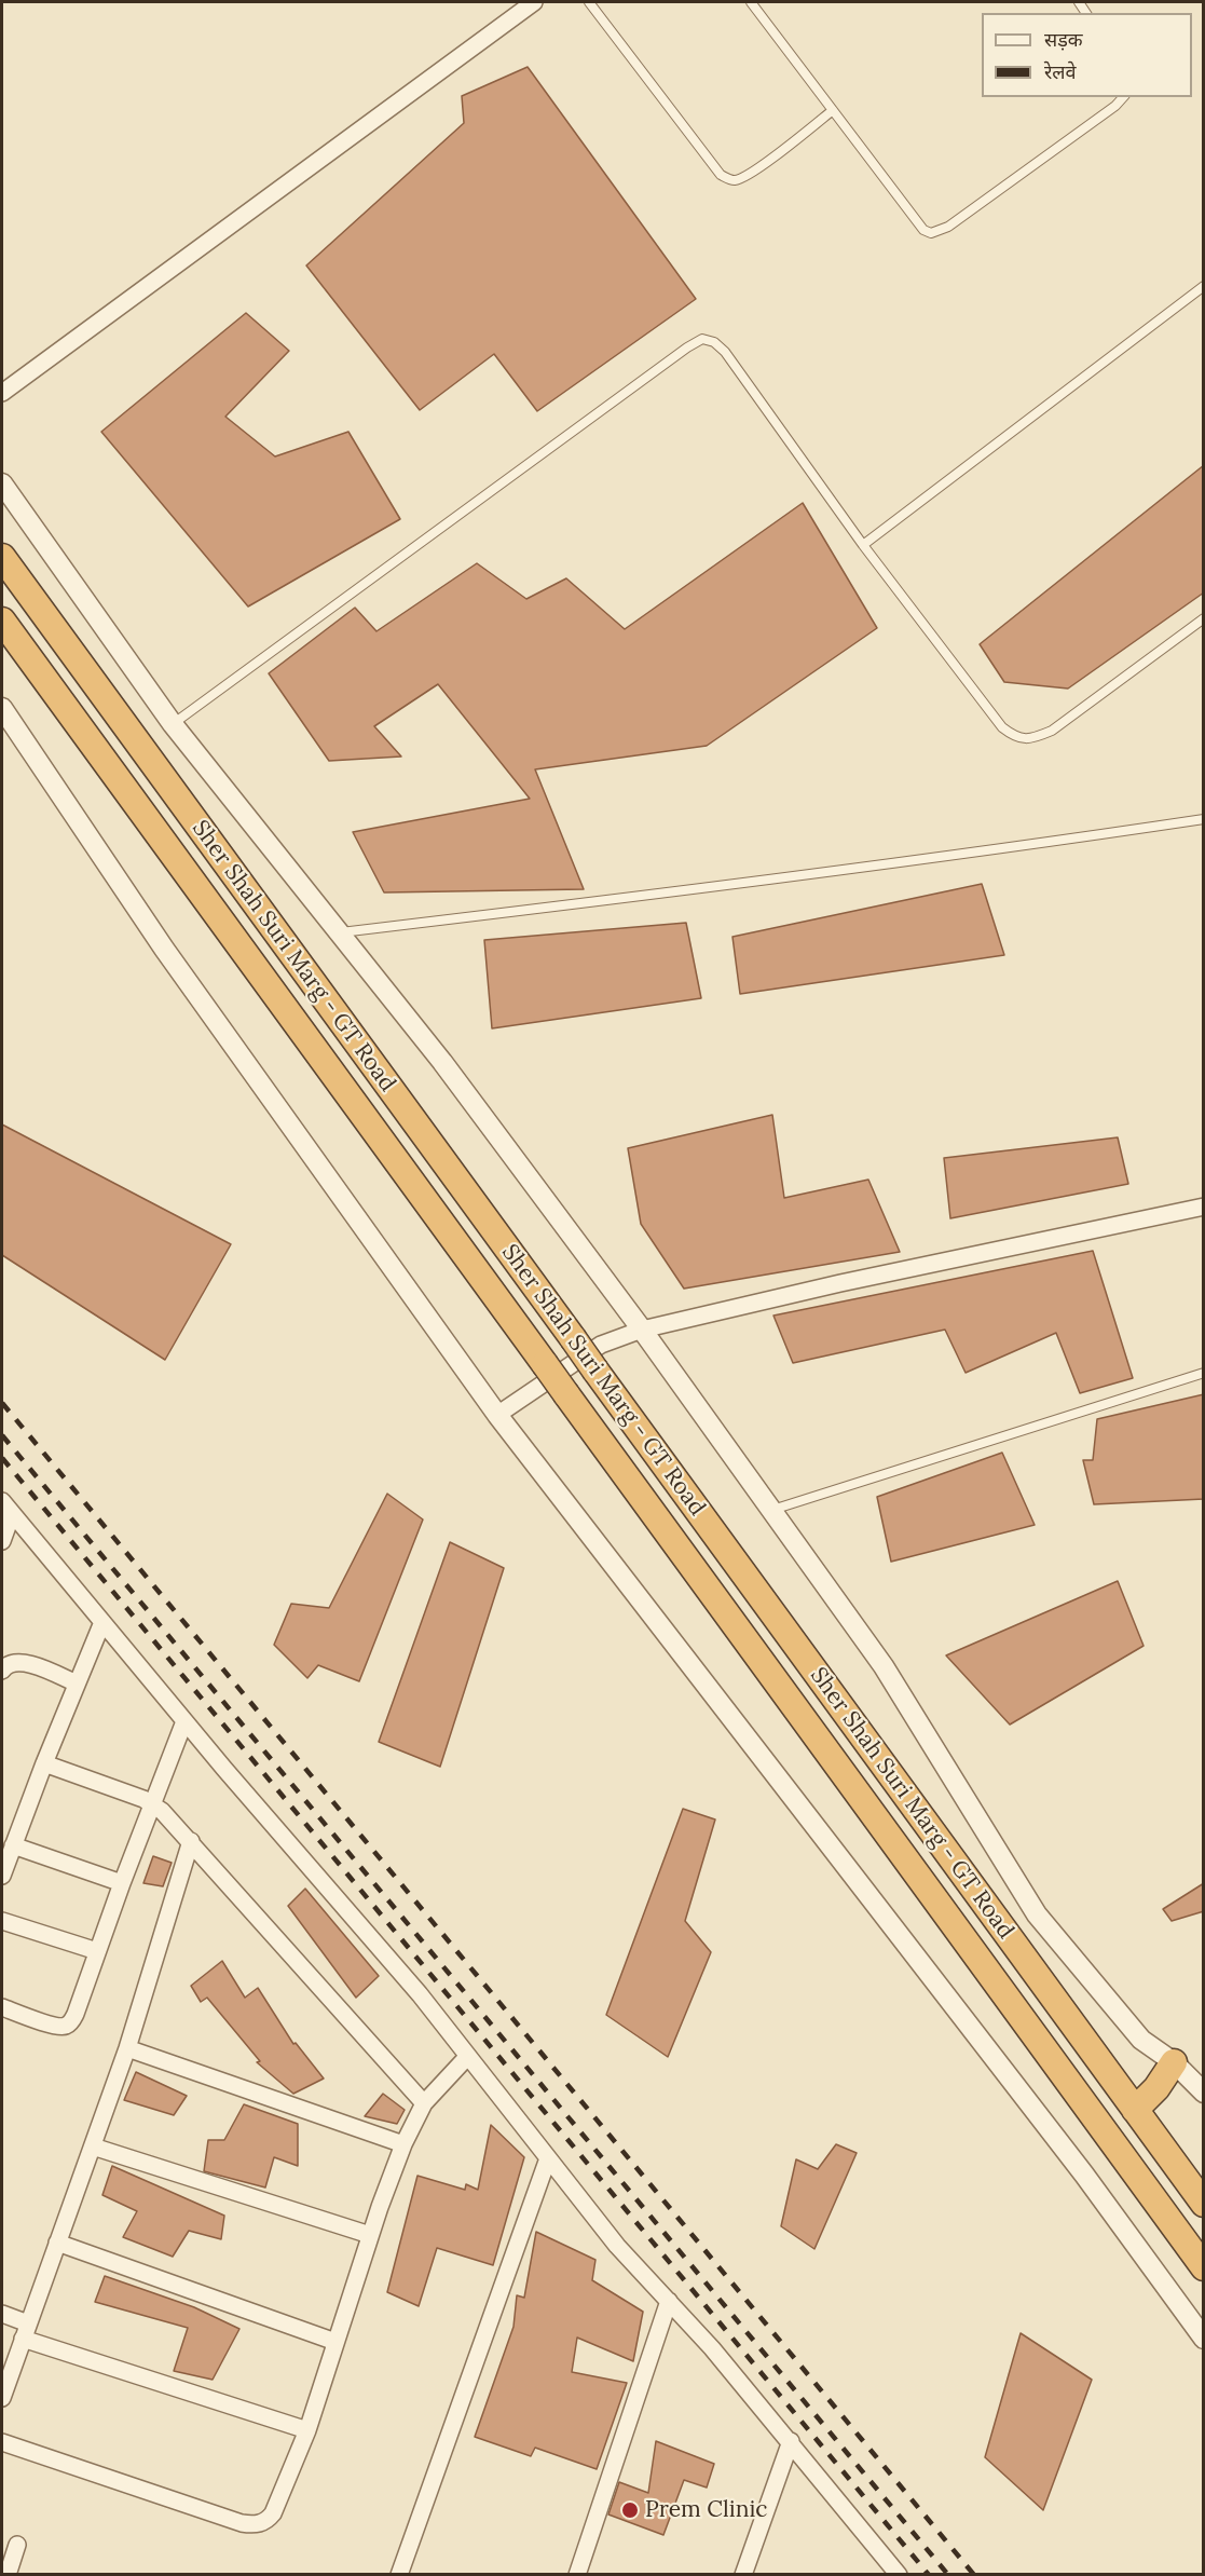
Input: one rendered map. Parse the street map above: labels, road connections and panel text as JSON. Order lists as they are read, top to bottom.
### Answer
{
  "streets": {
    "highway": ["Sher Shah Suri Marg - GT Road"]
  },
  "places": ["Prem Clinic"],
  "legend": ["सड़क", "रेलवे"]
}
